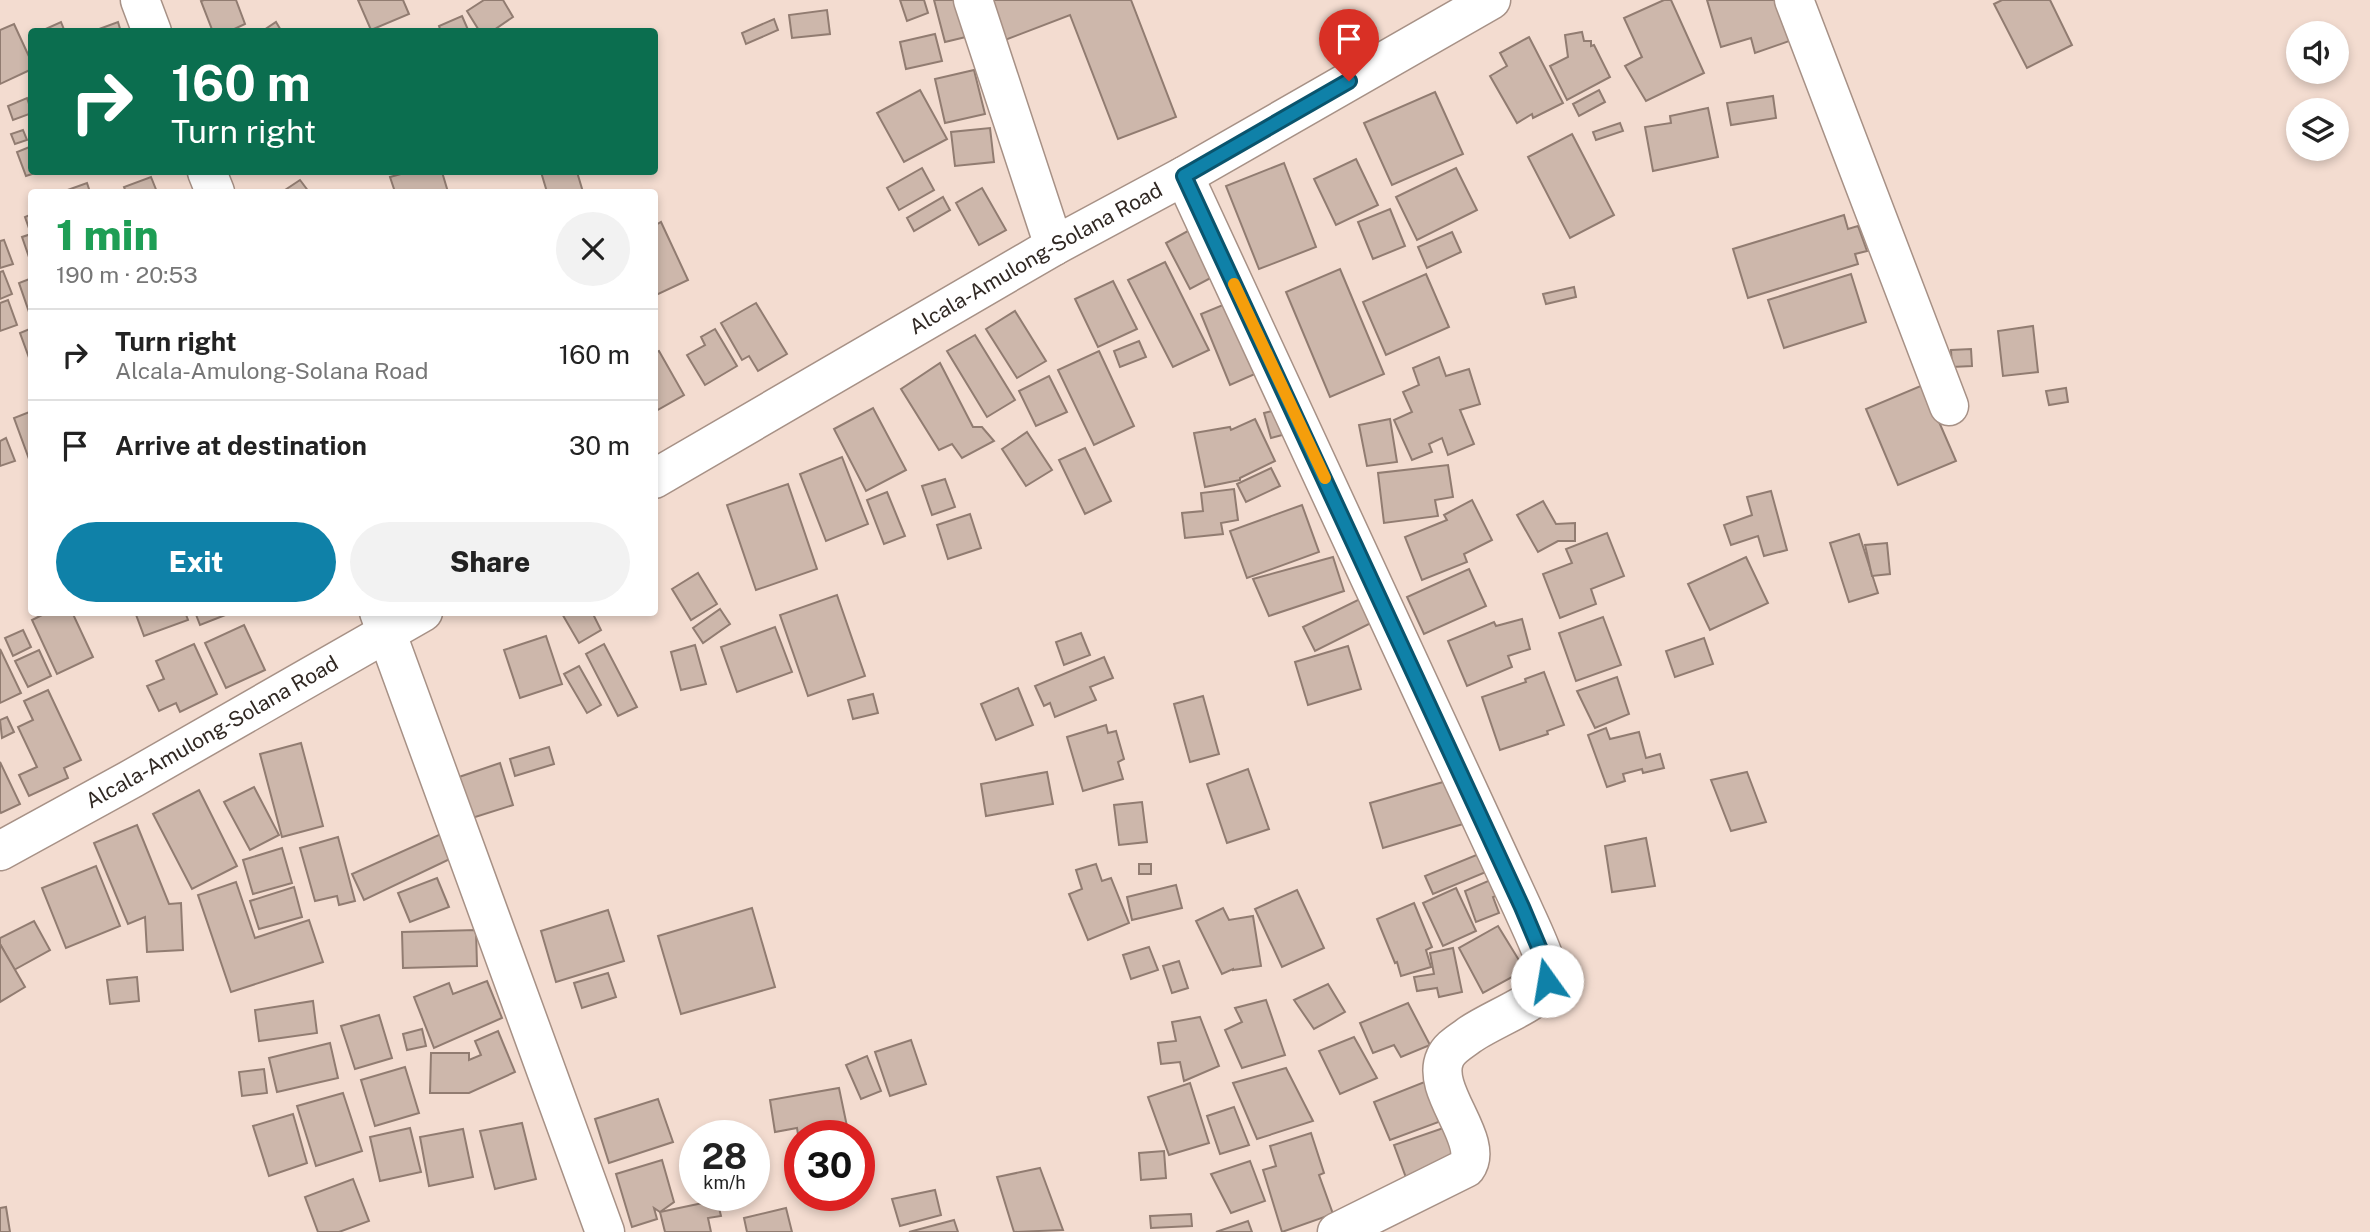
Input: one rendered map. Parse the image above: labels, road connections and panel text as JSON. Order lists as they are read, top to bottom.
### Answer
{
  "streets": {
    "street": ["Alcala-Amulong-Solana Road"]
  },
  "page": {
    "turn": ["160 m", "Turn right"],
    "heading": ["1 min", "190 m · 20:53"],
    "list": [
      {
        "name": "Turn right",
        "note": "Alcala-Amulong-Solana Road",
        "value": "160 m"
      },
      {
        "name": "Arrive at destination",
        "value": "30 m"
      }
    ],
    "buttons": ["Exit", "Share"],
    "speed": "28 km/h",
    "limit": "30"
  }
}
